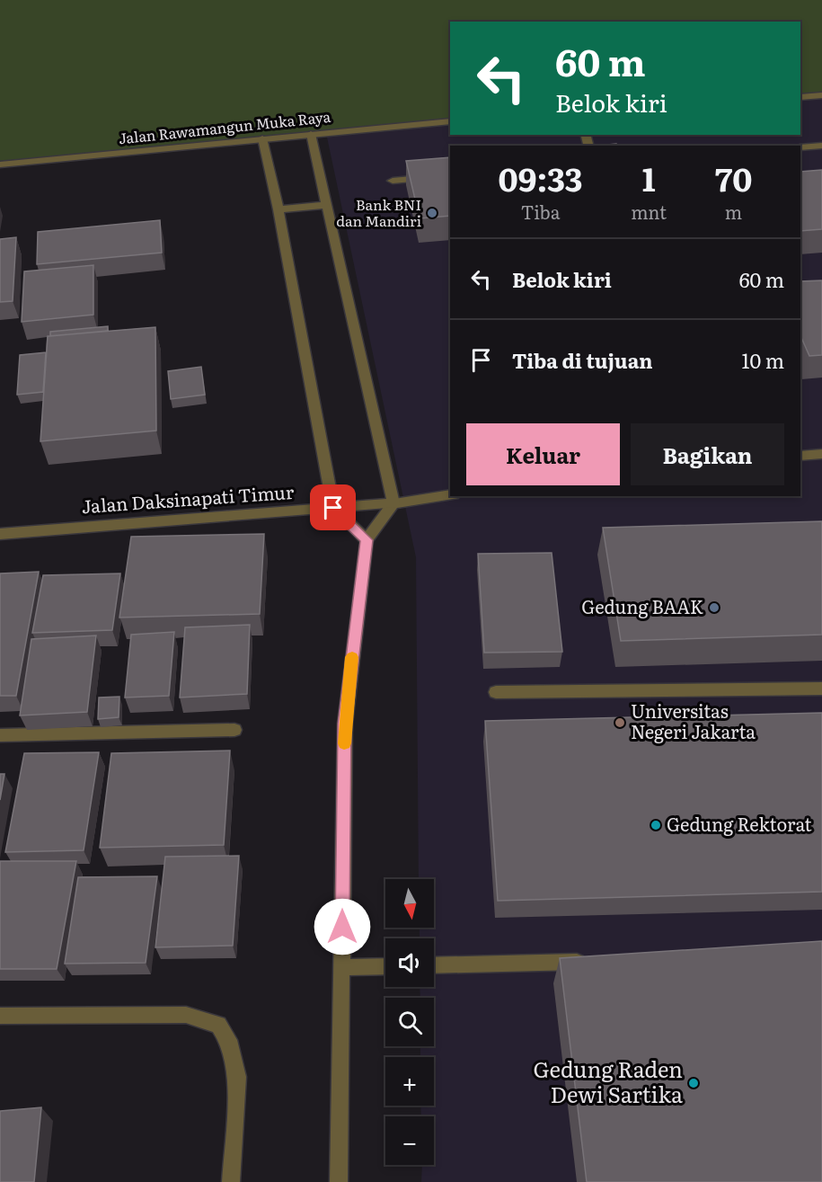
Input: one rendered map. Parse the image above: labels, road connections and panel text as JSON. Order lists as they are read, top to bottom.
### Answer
{
  "streets": {
    "street": ["Jalan Rawamangun Muka Raya", "Jalan Daksinapati Timur"]
  },
  "places": [
    "Bank BNI dan Mandiri",
    "Gedung BAAK",
    "Universitas Negeri Jakarta",
    "Gedung Rektorat",
    "Gedung Raden Dewi Sartika"
  ],
  "north": "bottom",
  "page": {
    "turn": ["60 m", "Belok kiri"],
    "eta": [
      "09:33",
      "Tiba",
      "1",
      "mnt",
      "70",
      "m"
    ],
    "list": [
      {
        "name": "Belok kiri",
        "value": "60 m"
      },
      {
        "name": "Tiba di tujuan",
        "value": "10 m"
      }
    ],
    "buttons": ["Keluar", "Bagikan"],
    "map_buttons": ["+", "−"]
  }
}
